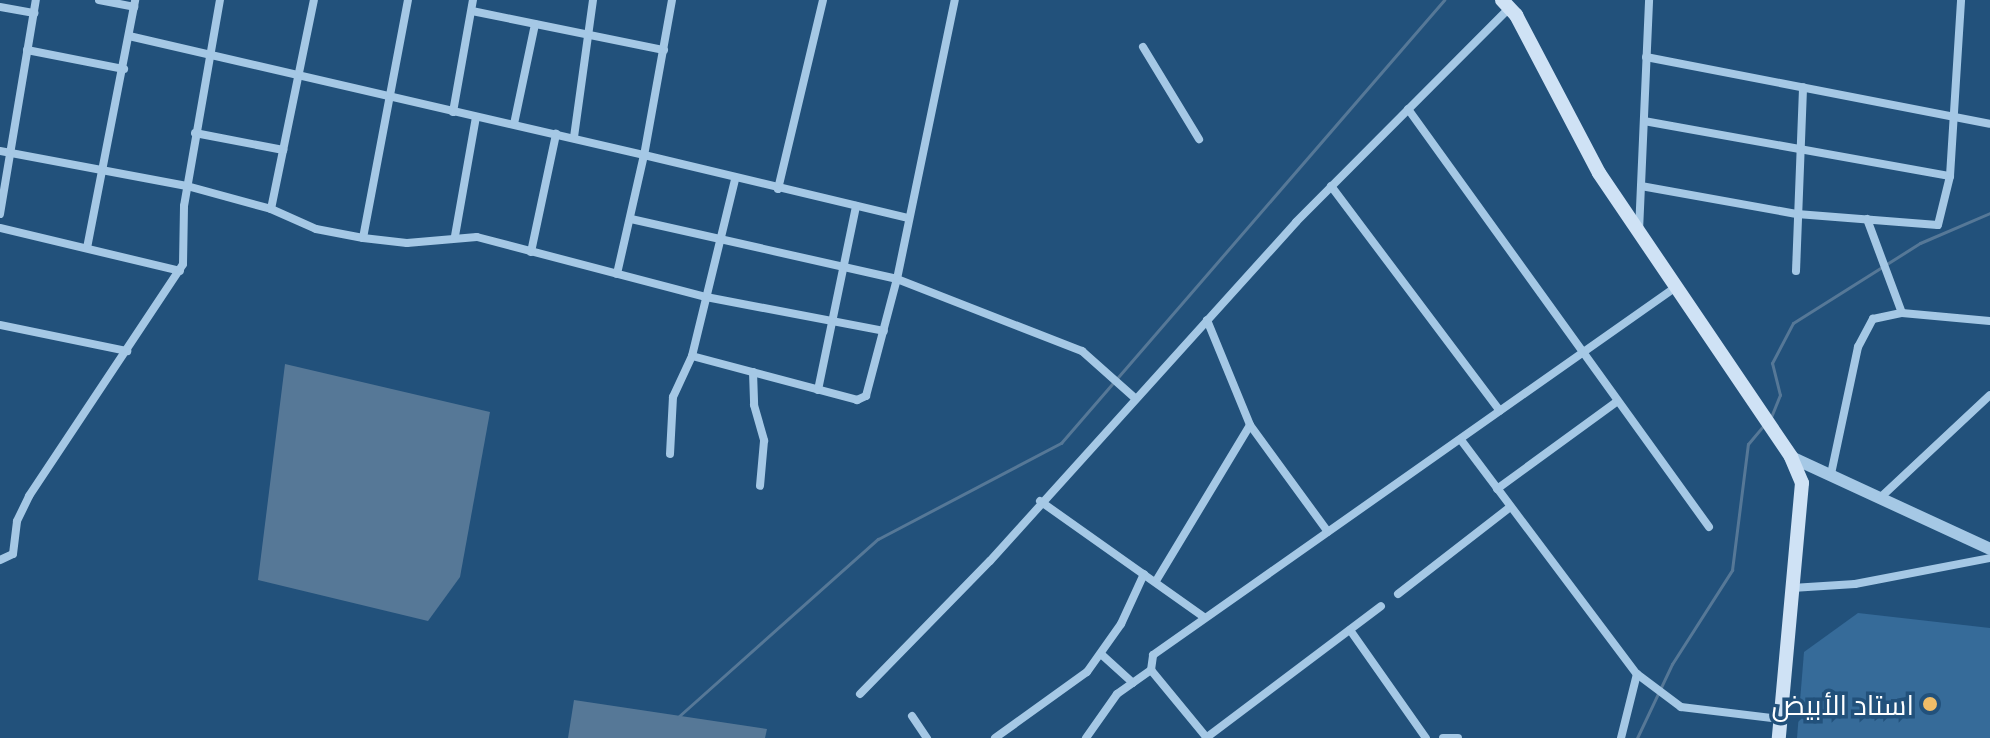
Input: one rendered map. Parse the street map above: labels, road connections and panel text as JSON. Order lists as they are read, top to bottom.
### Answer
{
  "places": ["استاد الأبيض"]
}
